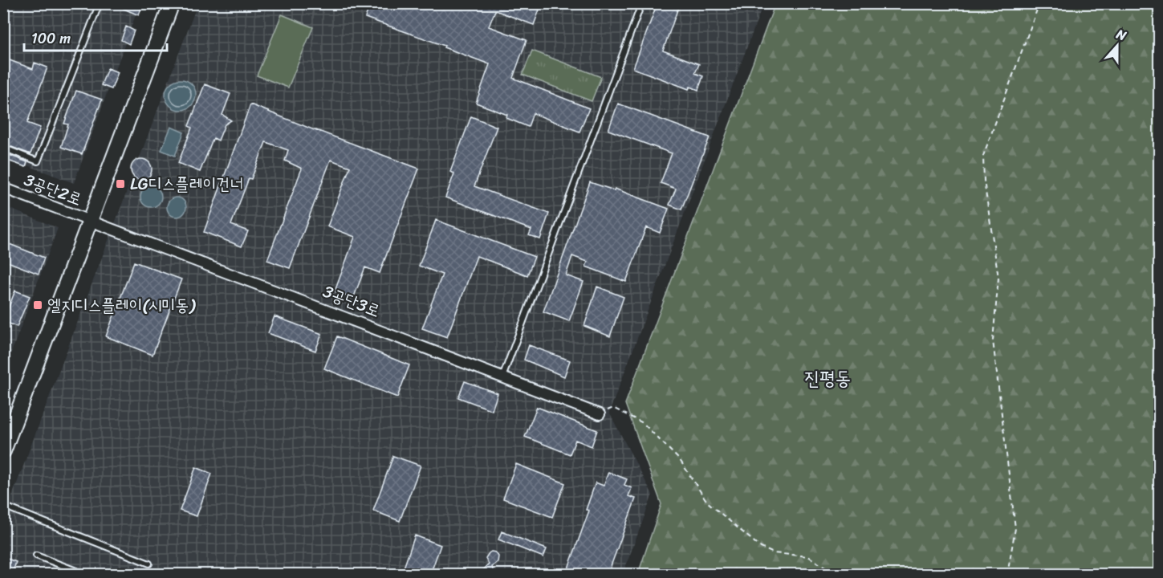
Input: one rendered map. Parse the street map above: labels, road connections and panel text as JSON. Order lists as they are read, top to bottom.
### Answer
{
  "streets": {
    "street": ["3공단2로", "3공단3로"]
  },
  "crossings": [
    ["3공단2로", "3공단3로"]
  ],
  "districts": ["진평동"],
  "places": {
    "transit": ["LG디스플레이건너", "엘지디스플레이(시미동)"]
  },
  "scale_bar": "100 m",
  "north": "top"
}
